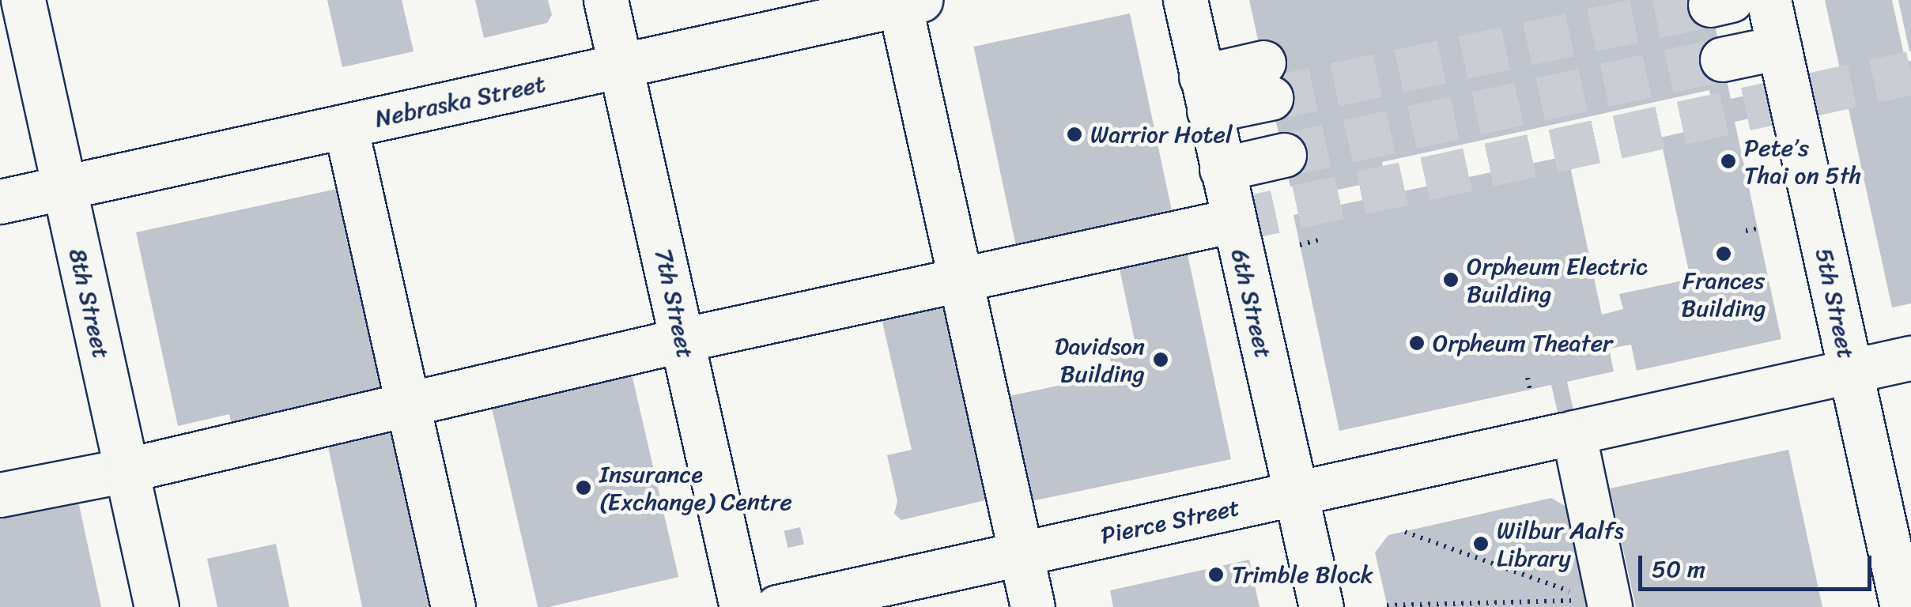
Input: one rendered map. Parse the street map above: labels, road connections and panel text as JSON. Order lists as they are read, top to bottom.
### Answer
{
  "streets": {
    "main road": [
      "Nebraska Street",
      "8th Street",
      "7th Street",
      "6th Street",
      "5th Street",
      "Pierce Street"
    ]
  },
  "crossings": [
    ["Nebraska Street", "8th Street"],
    ["Nebraska Street", "7th Street"],
    ["6th Street", "Pierce Street"],
    ["5th Street", "Pierce Street"]
  ],
  "places": [
    "Warrior Hotel",
    "Pete’s Thai on 5th",
    "Frances Building",
    "Orpheum Electric Building",
    "Orpheum Theater",
    "Davidson Building",
    "Insurance (Exchange) Centre",
    "Wilbur Aalfs Library",
    "Trimble Block"
  ],
  "scale_bar": "50 m"
}
